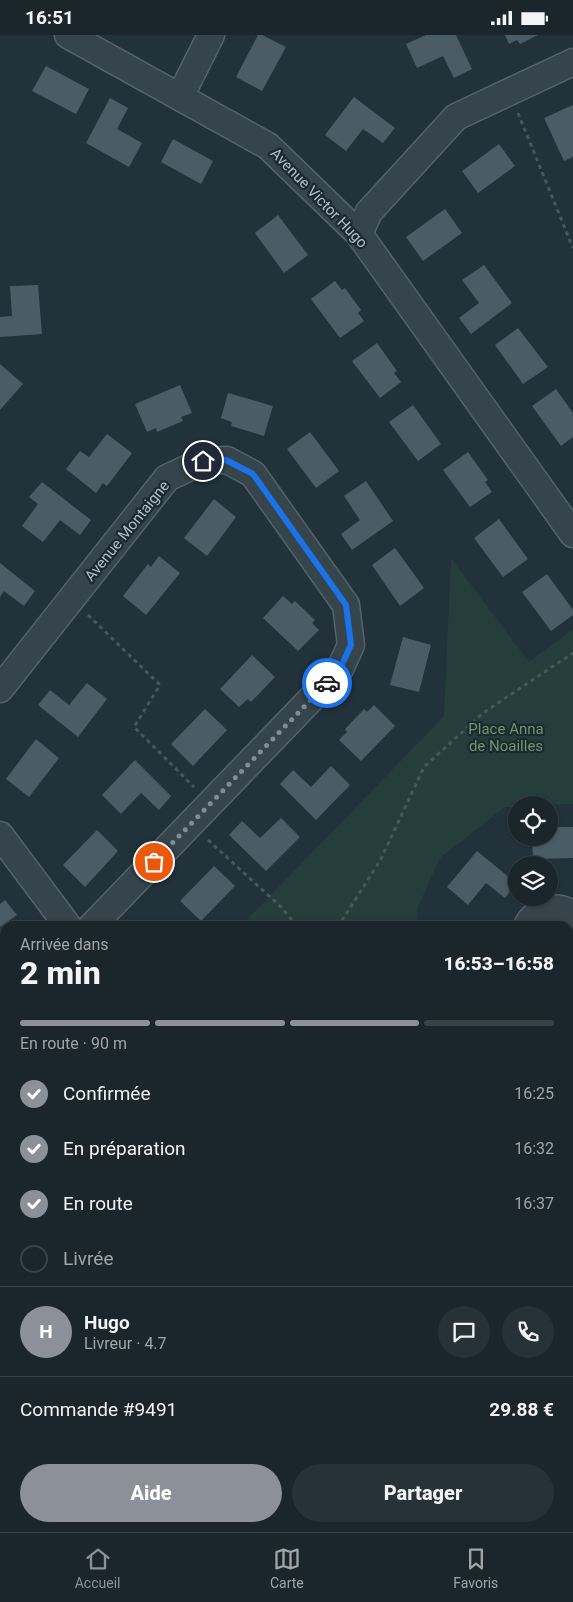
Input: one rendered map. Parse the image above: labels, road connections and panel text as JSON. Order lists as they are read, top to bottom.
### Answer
{
  "streets": {
    "street": ["Avenue Victor Hugo", "Avenue Montaigne"]
  },
  "parks": ["Place Anna de Noailles"],
  "page": {
    "status": "16:51",
    "heading": ["2 min", "Arrivée dans", "16:53–16:58"],
    "panel": [
      "Hugo",
      "Livreur · 4.7",
      "Commande #9491",
      "29.88 €"
    ],
    "bar": "En route · 90 m",
    "list": [
      ["Confirmée", "16:25"],
      ["En préparation", "16:32"],
      ["En route", "16:37"],
      "Livrée"
    ],
    "round": "H",
    "buttons": ["Aide", "Partager"],
    "tabs": ["Accueil", "Carte", "Favoris"]
  }
}
